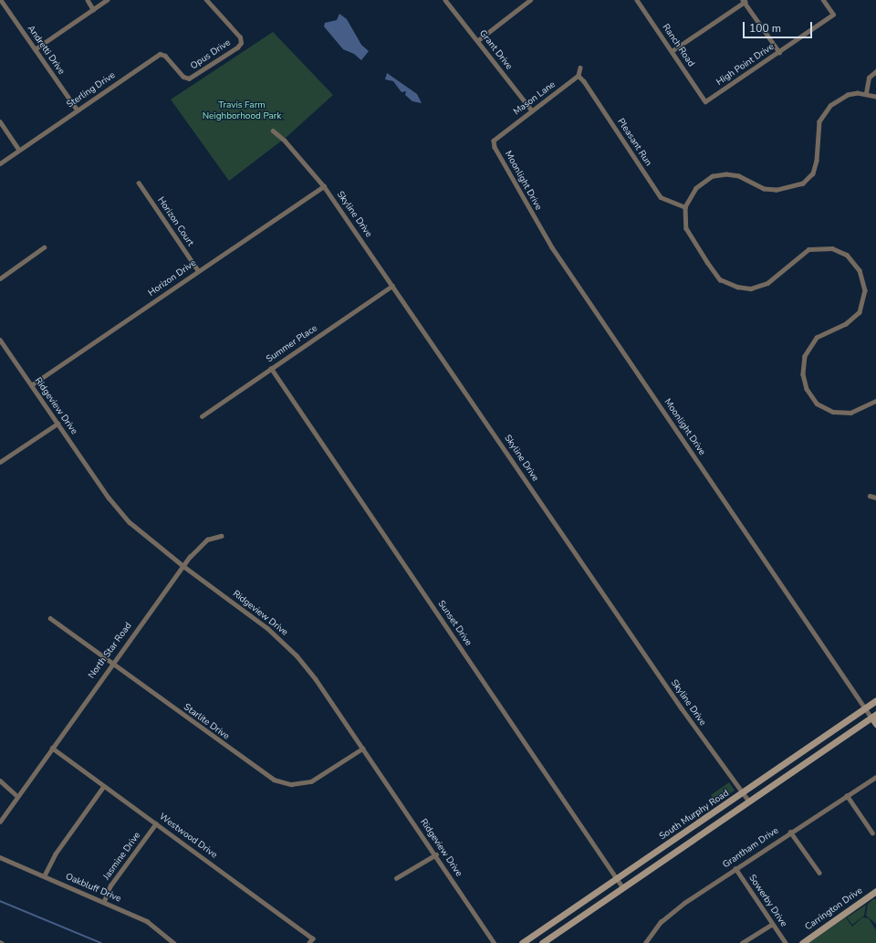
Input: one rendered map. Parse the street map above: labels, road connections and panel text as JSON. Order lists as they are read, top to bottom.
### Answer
{
  "streets": {
    "main road": ["South Murphy Road", "Carrington Drive"],
    "street": [
      "Ranch Road",
      "Andretti Drive",
      "Grant Drive",
      "Opus Drive",
      "High Point Drive",
      "Sterling Drive",
      "Mason Lane",
      "Pleasant Run",
      "Moonlight Drive",
      "Skyline Drive",
      "Horizon Court",
      "Horizon Drive",
      "Summer Place",
      "Ridgeview Drive",
      "Sunset Drive",
      "North Star Road",
      "Starlite Drive",
      "Westwood Drive",
      "Grantham Drive",
      "Jasmine Drive",
      "Oakbluff Drive",
      "Sowerby Drive"
    ]
  },
  "crossings": [
    ["Ranch Road", "High Point Drive"],
    ["Andretti Drive", "Sterling Drive"],
    ["Grant Drive", "Mason Lane"],
    ["Opus Drive", "Sterling Drive"],
    ["Mason Lane", "Pleasant Run"],
    ["Mason Lane", "Moonlight Drive"],
    ["Moonlight Drive", "South Murphy Road"],
    ["Skyline Drive", "Horizon Drive"],
    ["Skyline Drive", "Summer Place"],
    ["Skyline Drive", "South Murphy Road"],
    ["Horizon Court", "Horizon Drive"],
    ["Horizon Drive", "Ridgeview Drive"],
    ["Summer Place", "Sunset Drive"],
    ["Ridgeview Drive", "North Star Road"],
    ["Ridgeview Drive", "Starlite Drive"],
    ["Sunset Drive", "South Murphy Road"],
    ["North Star Road", "Starlite Drive"],
    ["North Star Road", "Westwood Drive"],
    ["Westwood Drive", "Jasmine Drive"],
    ["Grantham Drive", "Sowerby Drive"],
    ["Jasmine Drive", "Oakbluff Drive"]
  ],
  "parks": ["Travis Farm Neighborhood Park"],
  "scale_bar": "100 m"
}
